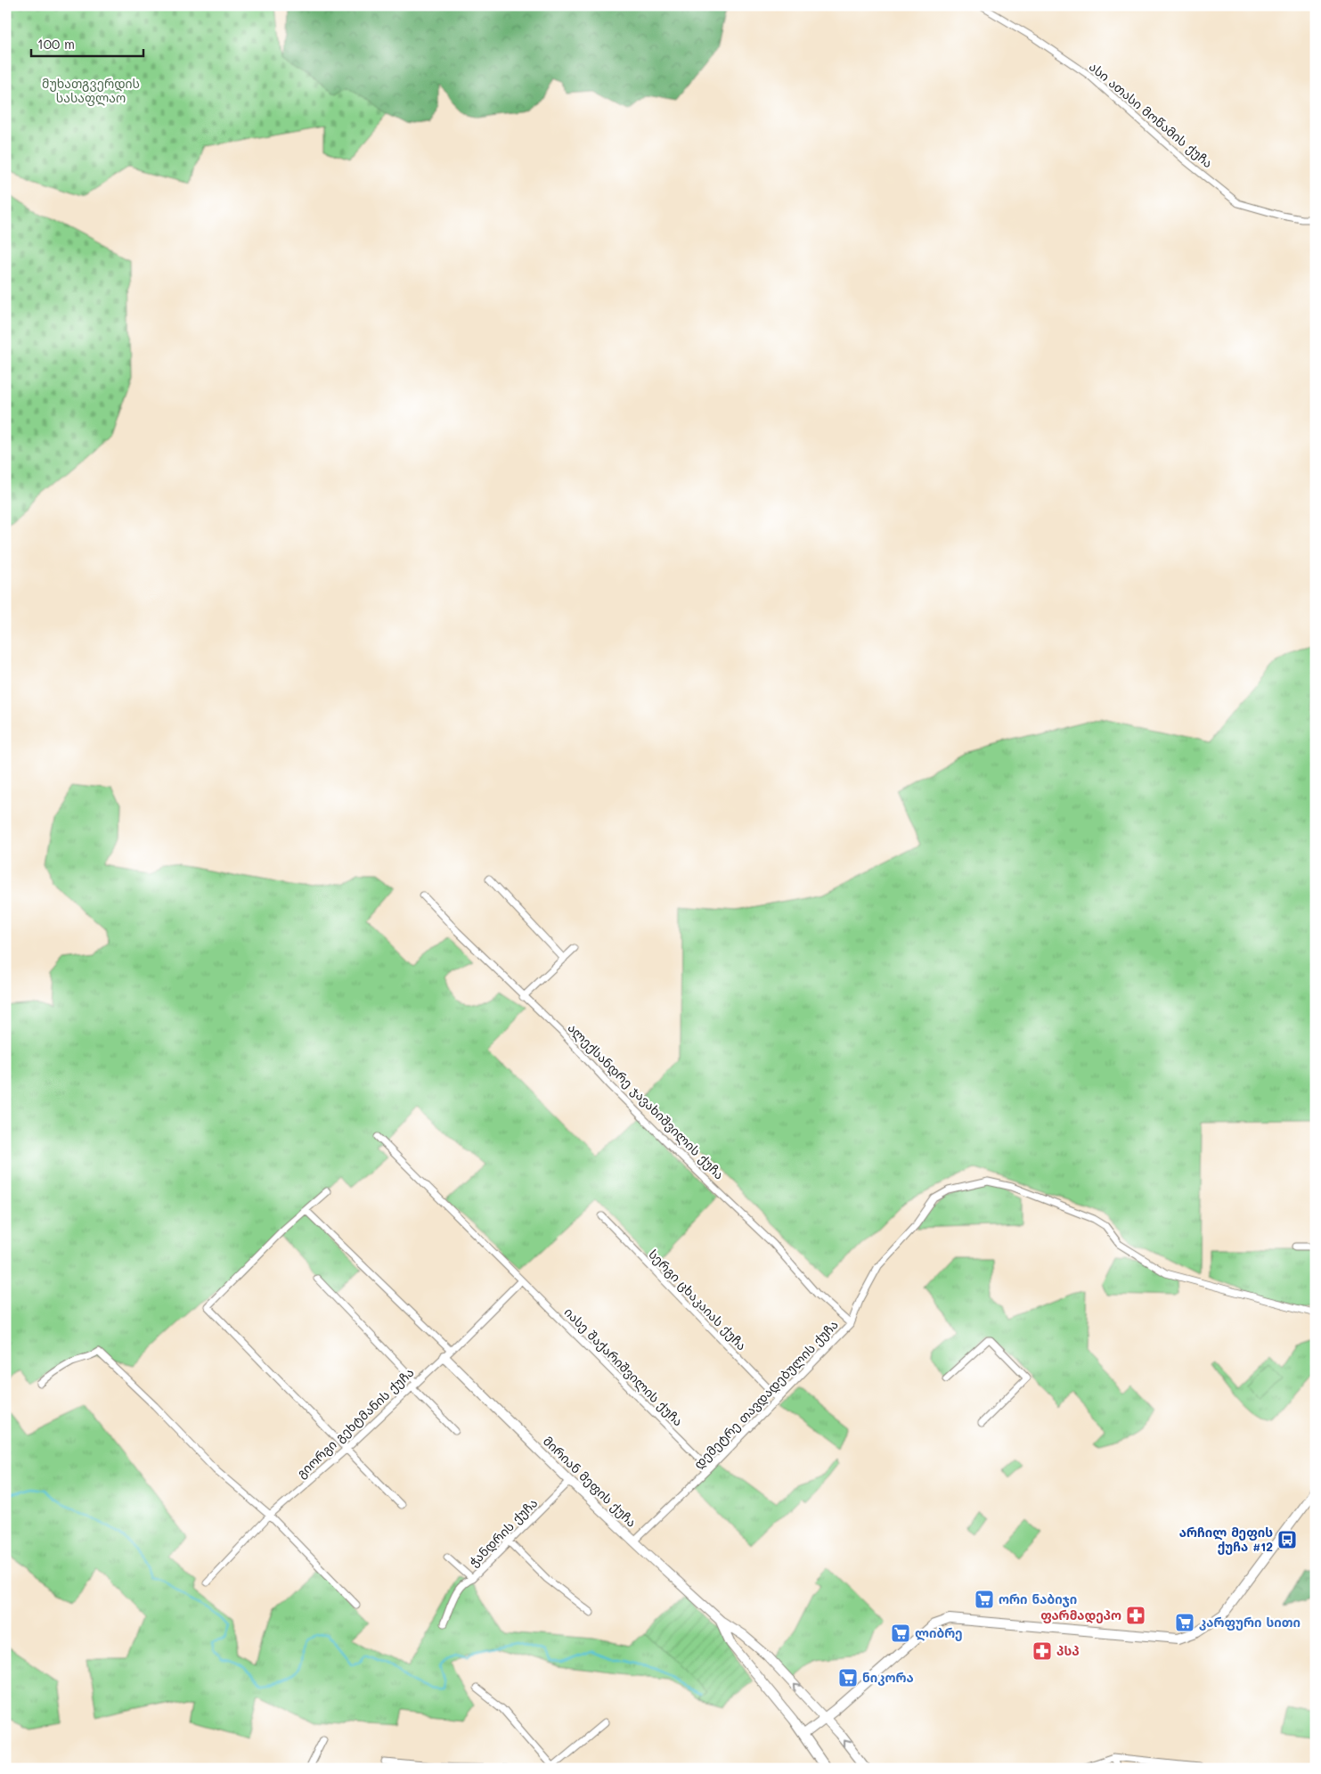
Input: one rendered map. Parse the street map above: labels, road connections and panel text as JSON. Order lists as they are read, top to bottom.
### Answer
{
  "streets": {
    "street": [
      "ასი ათასი მოწამის ქუჩა",
      "ალექსანდრე ჯავახიშვილის ქუჩა",
      "სერგი ცხაკაიას ქუჩა",
      "იასე შაქარიშვილის ქუჩა",
      "დემეტრე თავდადებულის ქუჩა",
      "გიორგი გეხტმანის ქუჩა",
      "მირიან მეფის ქუჩა",
      "ჭანდრის ქუჩა"
    ]
  },
  "crossings": [
    ["ალექსანდრე ჯავახიშვილის ქუჩა", "დემეტრე თავდადებულის ქუჩა"],
    ["სერგი ცხაკაიას ქუჩა", "დემეტრე თავდადებულის ქუჩა"],
    ["იასე შაქარიშვილის ქუჩა", "დემეტრე თავდადებულის ქუჩა"],
    ["იასე შაქარიშვილის ქუჩა", "გიორგი გეხტმანის ქუჩა"],
    ["დემეტრე თავდადებულის ქუჩა", "მირიან მეფის ქუჩა"],
    ["გიორგი გეხტმანის ქუჩა", "მირიან მეფის ქუჩა"],
    ["მირიან მეფის ქუჩა", "ჭანდრის ქუჩა"]
  ],
  "parks": ["მუხათგვერდის სასაფლაო"],
  "places": {
    "bus stop": ["არჩილ მეფის ქუჩა #12"],
    "supermarket": [
      "ორი ნაბიჯი",
      "კარფური სითი",
      "ლიბრე",
      "ნიკორა"
    ],
    "pharmacy": ["ფარმადეპო", "პსპ"]
  },
  "scale_bar": "100 m"
}
